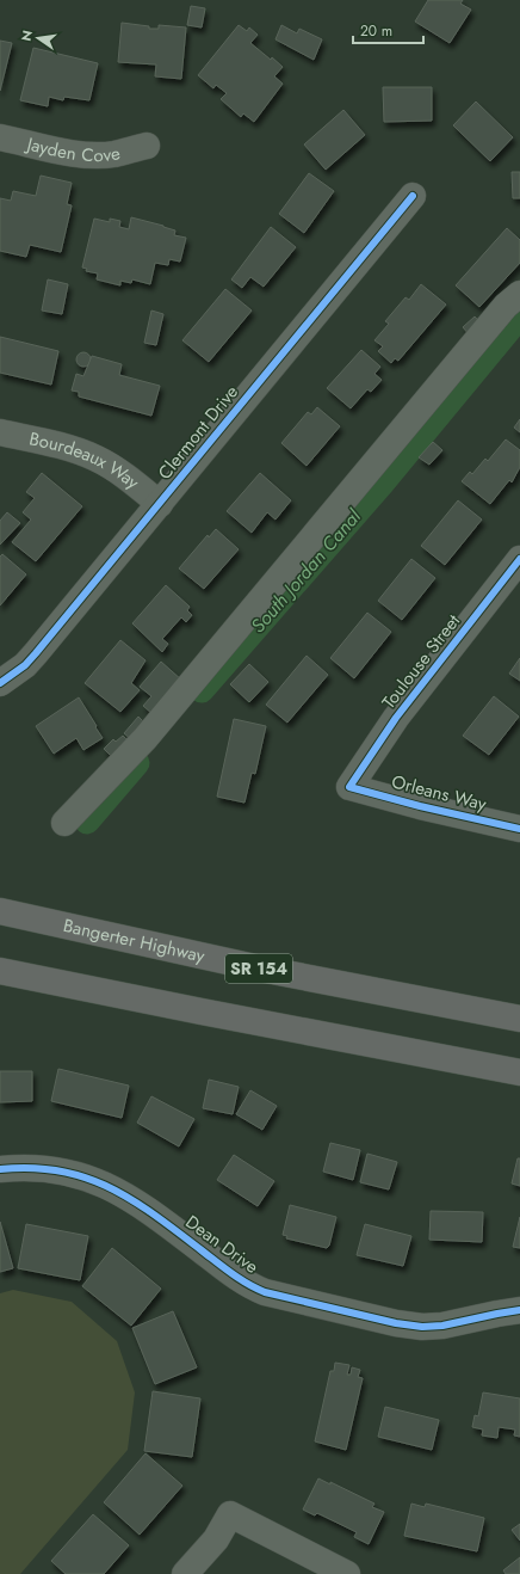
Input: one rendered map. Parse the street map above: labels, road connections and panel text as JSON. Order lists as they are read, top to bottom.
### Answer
{
  "streets": {
    "highway": ["Bangerter Highway", "SR 154"],
    "street": [
      "Jayden Cove",
      "Clermont Drive",
      "Bourdeaux Way",
      "Toulouse Street",
      "Orleans Way",
      "Dean Drive"
    ]
  },
  "crossings": [
    ["Clermont Drive", "Bourdeaux Way"],
    ["Toulouse Street", "Orleans Way"]
  ],
  "water": ["South Jordan Canal"],
  "scale_bar": "20 m",
  "north": "left"
}
